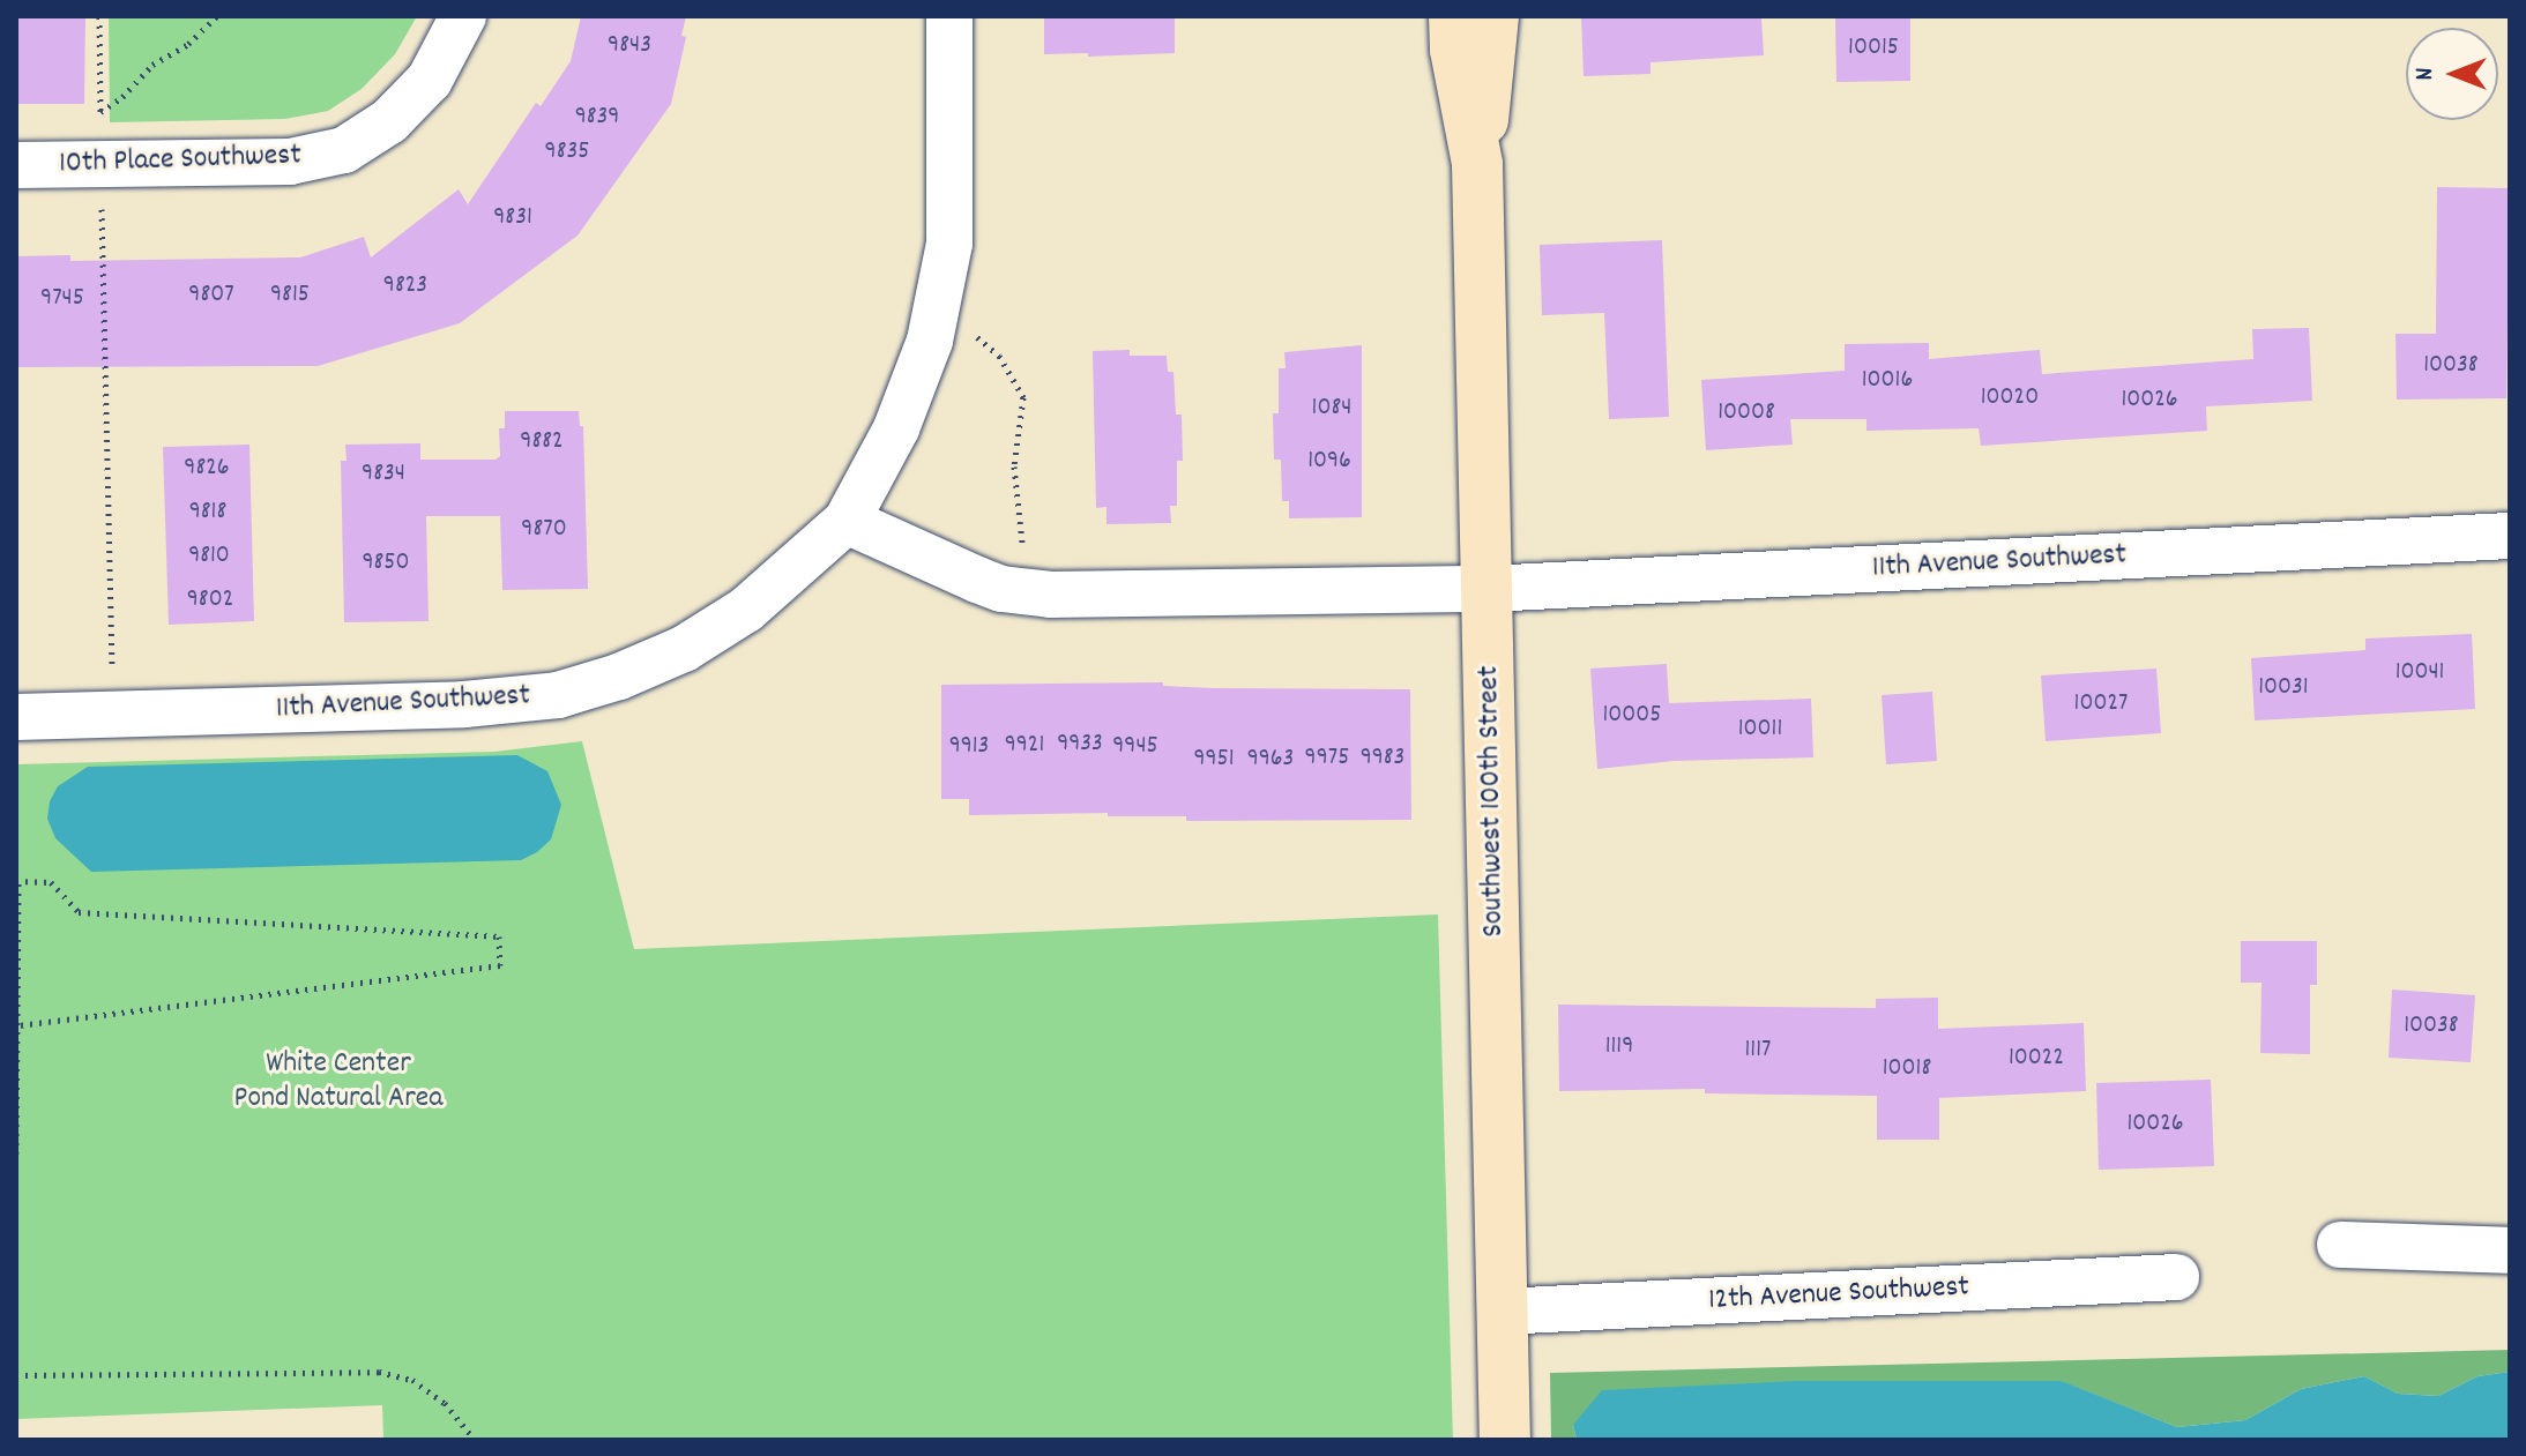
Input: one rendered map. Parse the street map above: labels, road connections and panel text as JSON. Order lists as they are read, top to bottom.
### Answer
{
  "streets": {
    "street": [
      "10th Place Southwest",
      "11th Avenue Southwest",
      "Southwest 100th Street",
      "12th Avenue Southwest"
    ]
  },
  "crossings": [
    ["11th Avenue Southwest", "Southwest 100th Street"],
    ["Southwest 100th Street", "12th Avenue Southwest"]
  ],
  "parks": ["White Center Pond Natural Area"],
  "house_numbers": [
    "9843",
    "10015",
    "9839",
    "9835",
    "9831",
    "9823",
    "9807",
    "9815",
    "9745",
    "10038",
    "10016",
    "10020",
    "10026",
    "1084",
    "10008",
    "9882",
    "1096",
    "9826",
    "9834",
    "9818",
    "9870",
    "9810",
    "9850",
    "9802",
    "10041",
    "10031",
    "10027",
    "10005",
    "10011",
    "9933",
    "9921",
    "9913",
    "9945",
    "9975",
    "9983",
    "9951",
    "9963",
    "10038",
    "1119",
    "1117",
    "10022",
    "10018",
    "10026"
  ],
  "north": "left"
}
